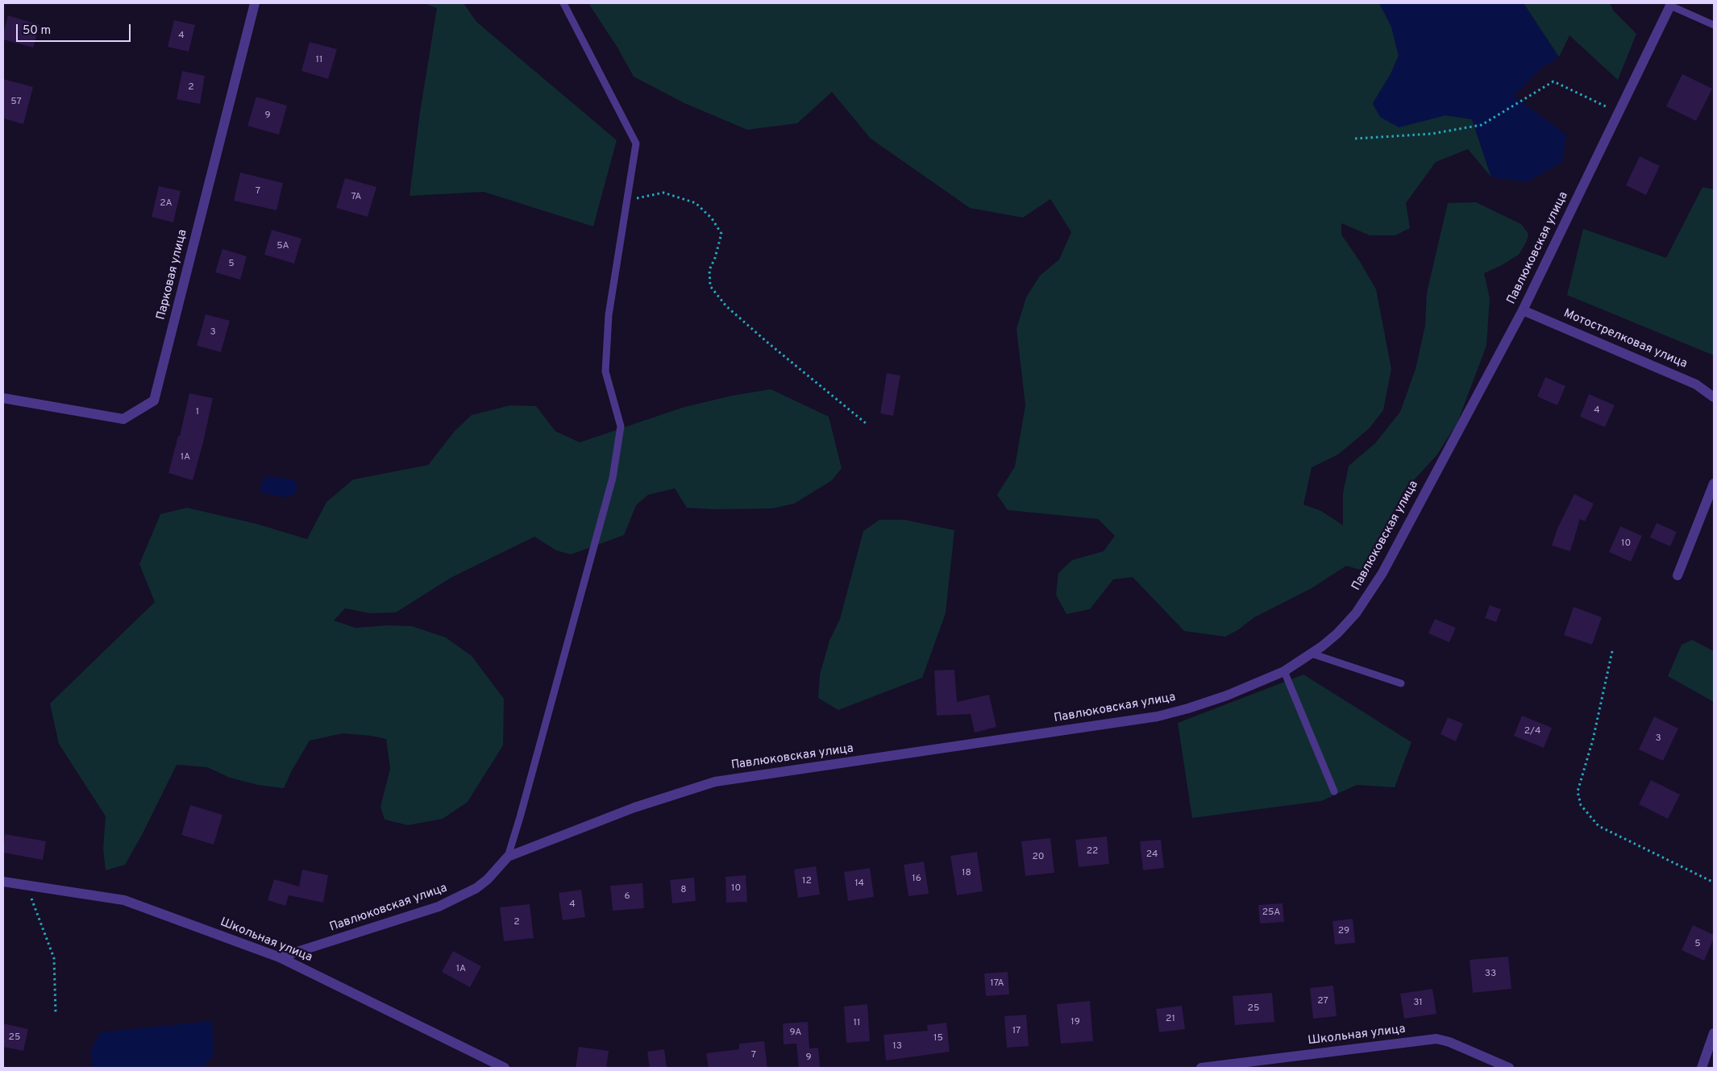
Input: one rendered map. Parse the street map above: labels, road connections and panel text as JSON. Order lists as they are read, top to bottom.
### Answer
{
  "streets": {
    "street": [
      "Павлюковская улица",
      "Парковая улица",
      "Мотострелковая улица",
      "Школьная улица"
    ]
  },
  "crossings": [
    ["Павлюковская улица", "Мотострелковая улица"],
    ["Павлюковская улица", "Школьная улица"]
  ],
  "house_numbers": [
    "4",
    "11",
    "2",
    "57",
    "9",
    "7",
    "7А",
    "2А",
    "5А",
    "5",
    "3",
    "4",
    "1",
    "1А",
    "10",
    "2/4",
    "3",
    "22",
    "24",
    "20",
    "18",
    "16",
    "12",
    "14",
    "10",
    "8",
    "6",
    "4",
    "25А",
    "2",
    "29",
    "5",
    "1А",
    "33",
    "17А",
    "27",
    "31",
    "25",
    "21",
    "19",
    "11",
    "17",
    "9А",
    "25",
    "15",
    "13",
    "7",
    "9"
  ],
  "scale_bar": "50 m"
}
